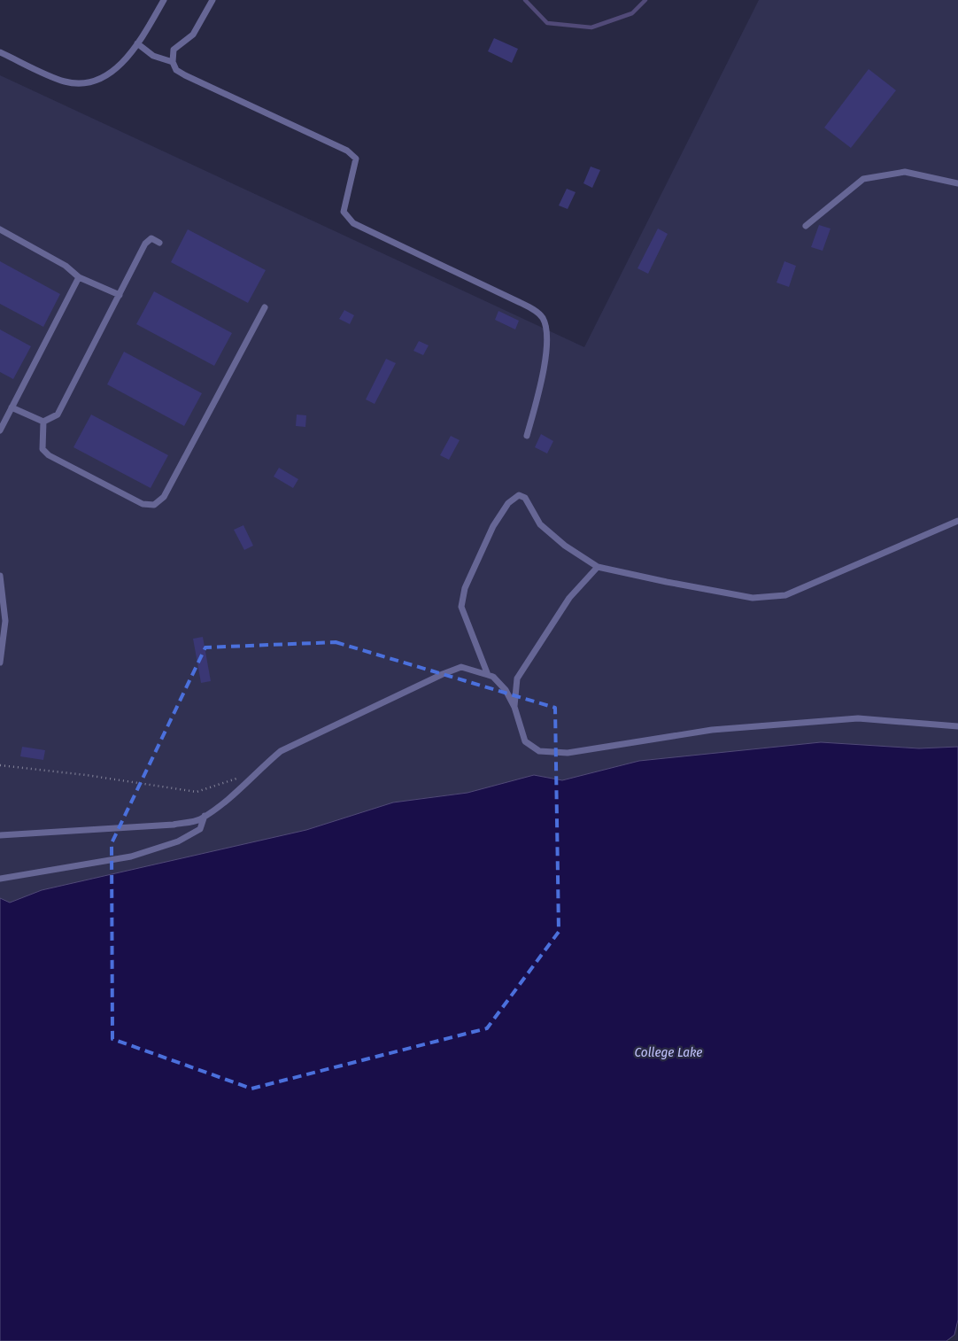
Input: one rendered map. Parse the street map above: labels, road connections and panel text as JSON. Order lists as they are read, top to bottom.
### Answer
{
  "water": ["College Lake"]
}
